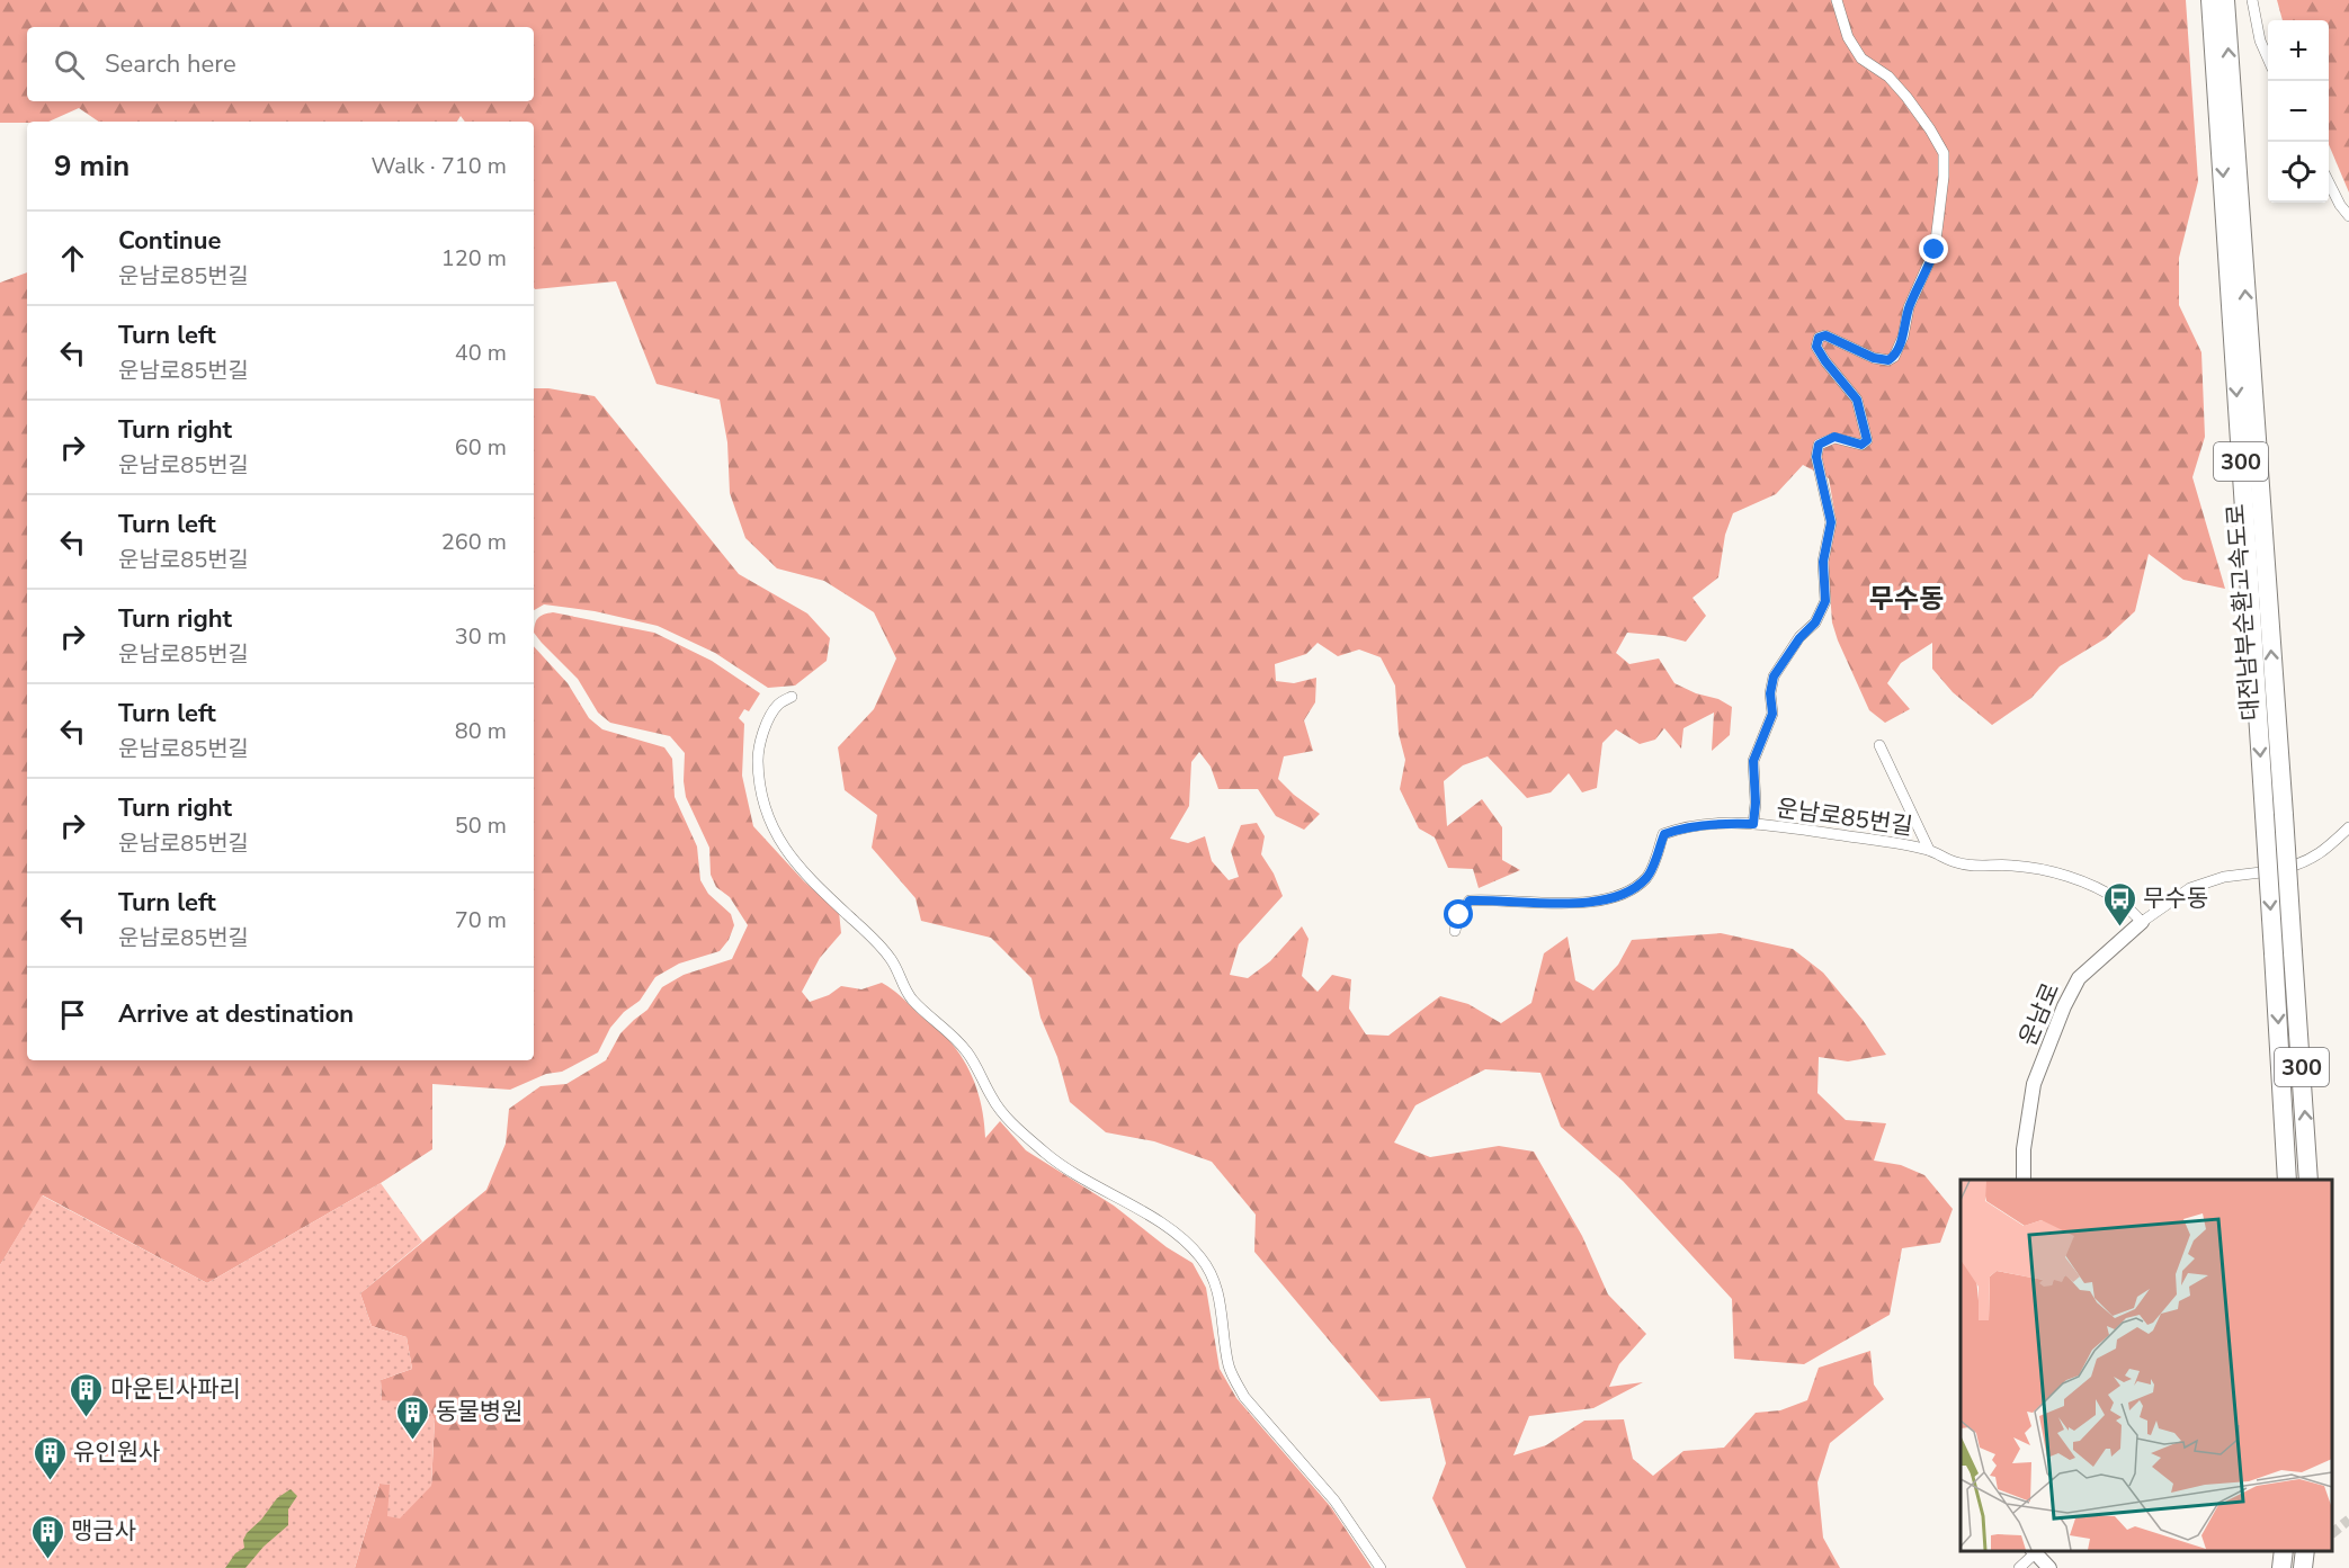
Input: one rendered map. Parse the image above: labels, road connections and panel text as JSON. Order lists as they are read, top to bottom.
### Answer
{
  "streets": {
    "highway": ["300", "대전남부순환고속도로"],
    "street": ["운남로85번길", "운남로"]
  },
  "crossings": [
    ["운남로85번길", "운남로"]
  ],
  "districts": ["무수동"],
  "places": {
    "bus stop": ["무수동"],
    "building": [
      "마운틴사파리",
      "동물병원",
      "유인원사",
      "맹금사"
    ]
  },
  "page": {
    "map_buttons": ["+", "−"],
    "search": "Search here",
    "heading": ["9 min", "Walk · 710 m"],
    "list": [
      ["Continue", "운남로85번길", "120 m"],
      ["Turn left", "운남로85번길", "40 m"],
      ["Turn right", "운남로85번길", "60 m"],
      ["Turn left", "운남로85번길", "260 m"],
      ["Turn right", "운남로85번길", "30 m"],
      ["Turn left", "운남로85번길", "80 m"],
      ["Turn right", "운남로85번길", "50 m"],
      ["Turn left", "운남로85번길", "70 m"],
      "Arrive at destination"
    ]
  }
}
